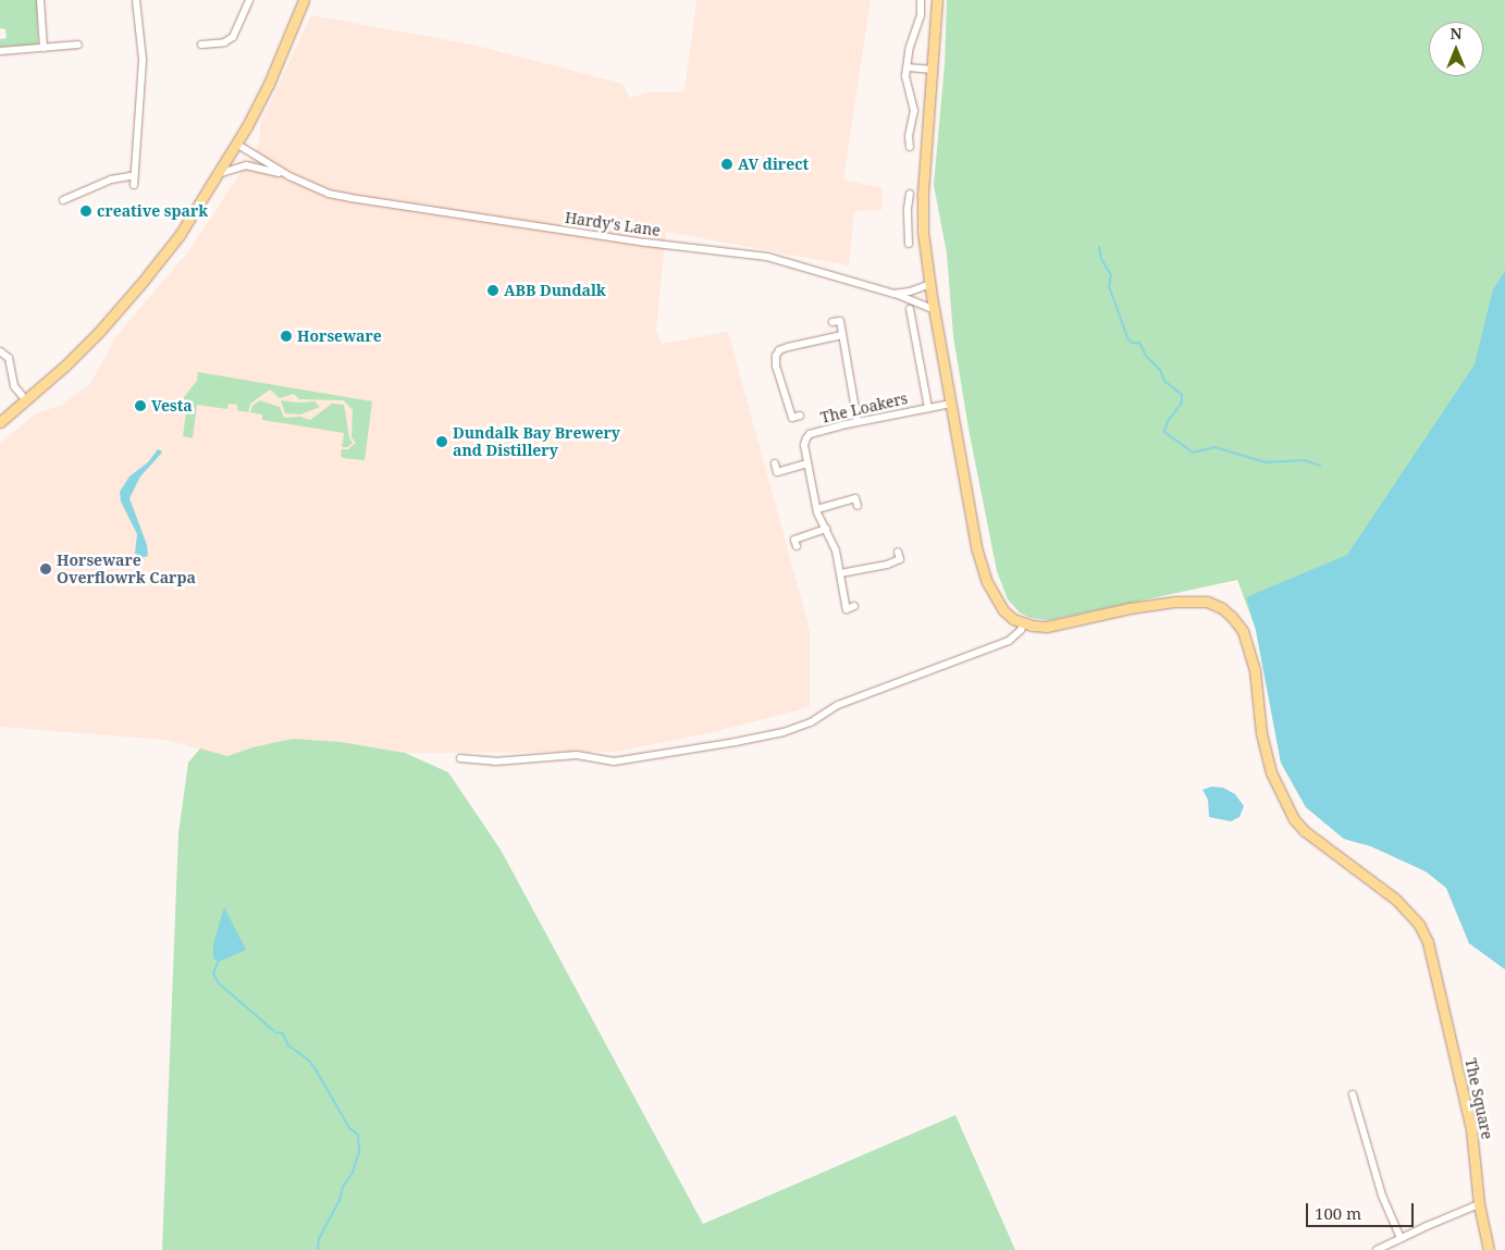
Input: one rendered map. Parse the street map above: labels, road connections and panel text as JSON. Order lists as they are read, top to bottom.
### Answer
{
  "streets": {
    "main road": ["The Square"],
    "street": ["Hardy's Lane", "The Loakers"]
  },
  "places": [
    "AV direct",
    "creative spark",
    "ABB Dundalk",
    "Horseware",
    "Vesta",
    "Dundalk Bay Brewery and Distillery",
    "Horseware Overflowrk Carpa"
  ],
  "scale_bar": "100 m",
  "north": "top"
}
